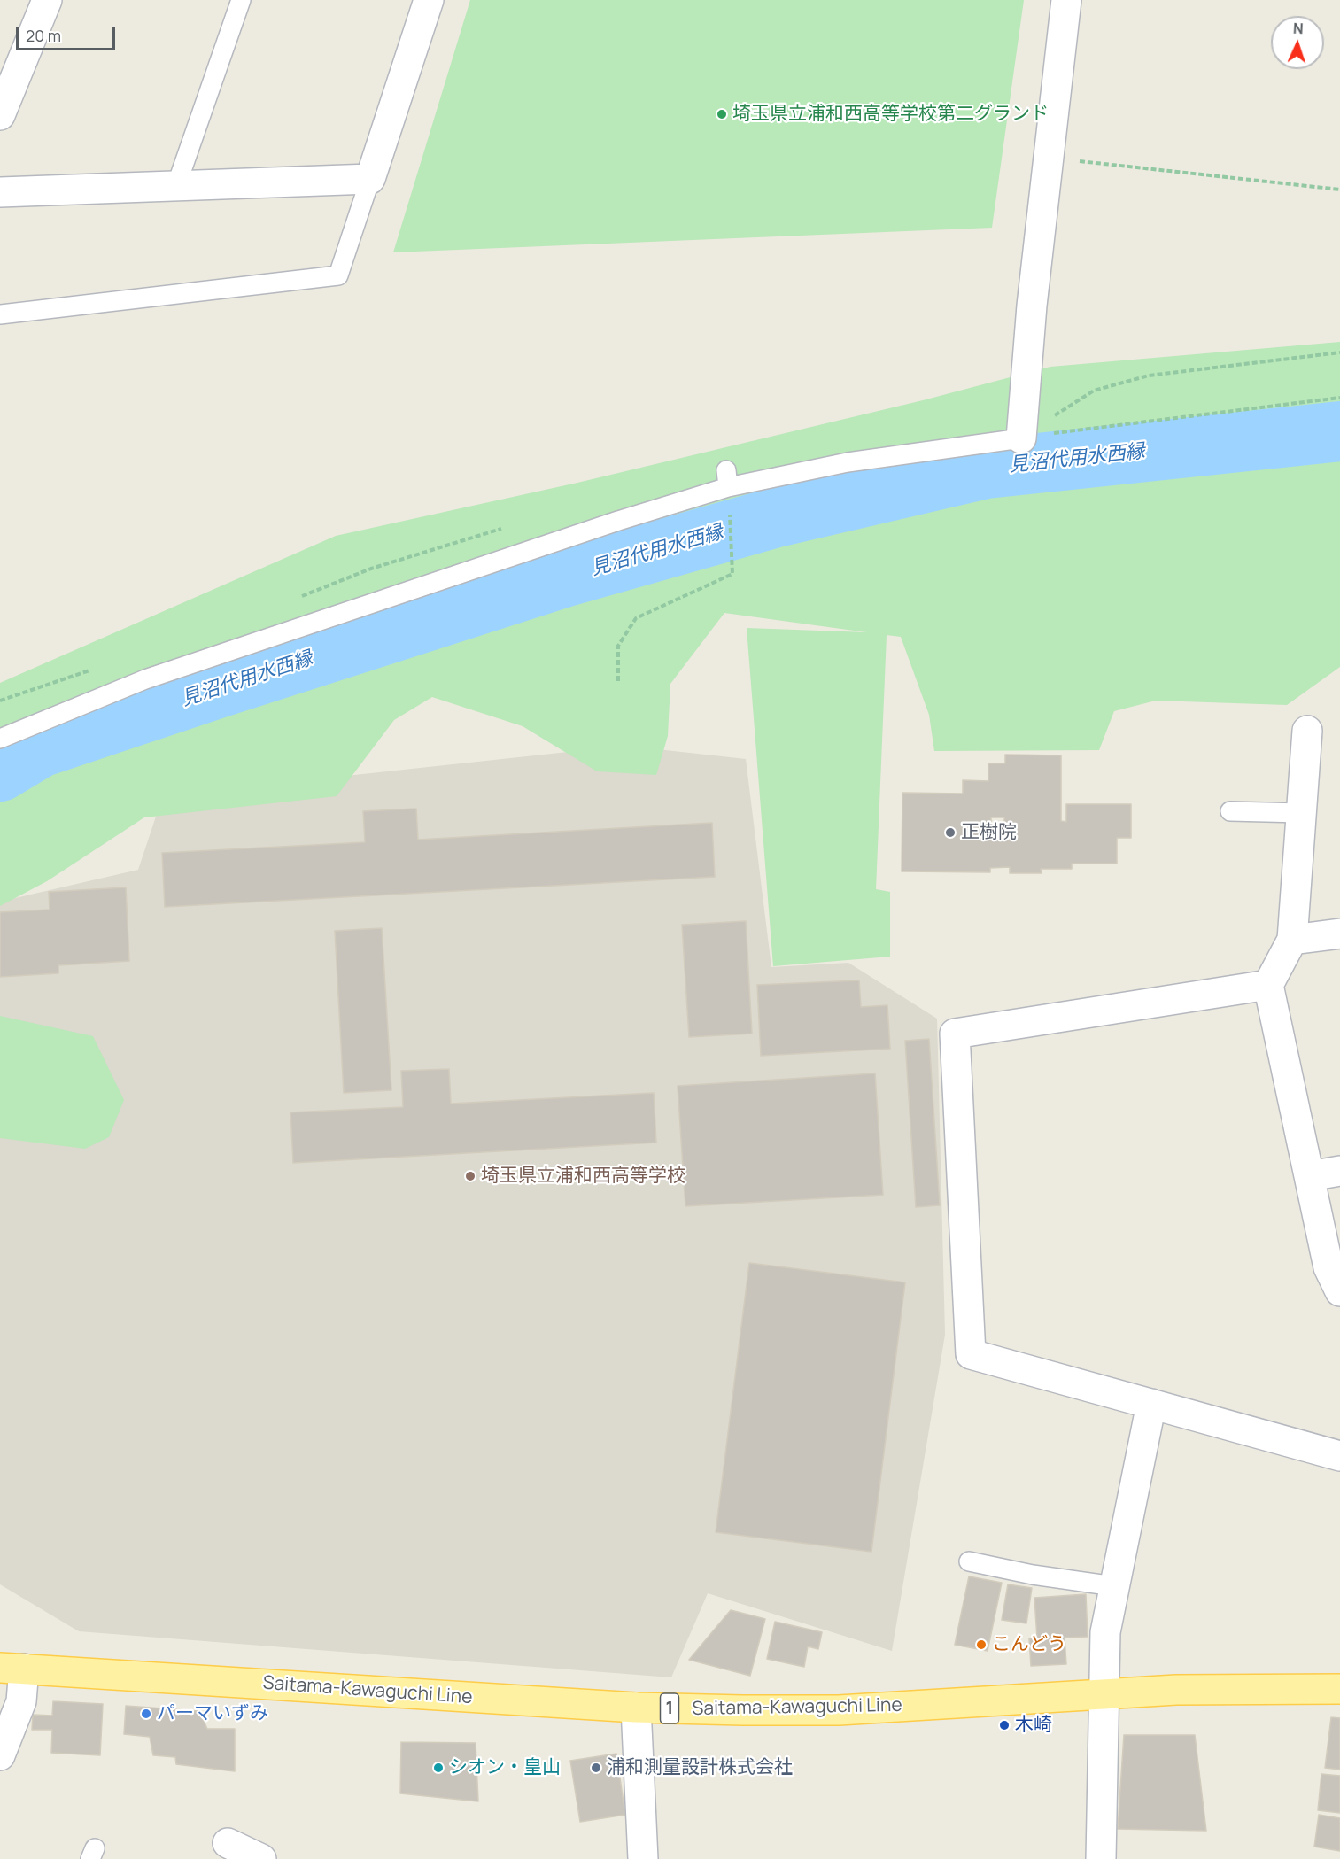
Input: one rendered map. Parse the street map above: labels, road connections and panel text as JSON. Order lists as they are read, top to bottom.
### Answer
{
  "streets": {
    "main road": ["Saitama-Kawaguchi Line", "1"]
  },
  "water": ["見沼代用水西縁"],
  "places": [
    "埼玉県立浦和西高等学校第二グランド",
    "正樹院",
    "埼玉県立浦和西高等学校",
    "こんどう",
    "パーマいずみ",
    "木崎",
    "シオン・皇山",
    "浦和測量設計株式会社"
  ],
  "scale_bar": "20 m",
  "north": "top"
}
